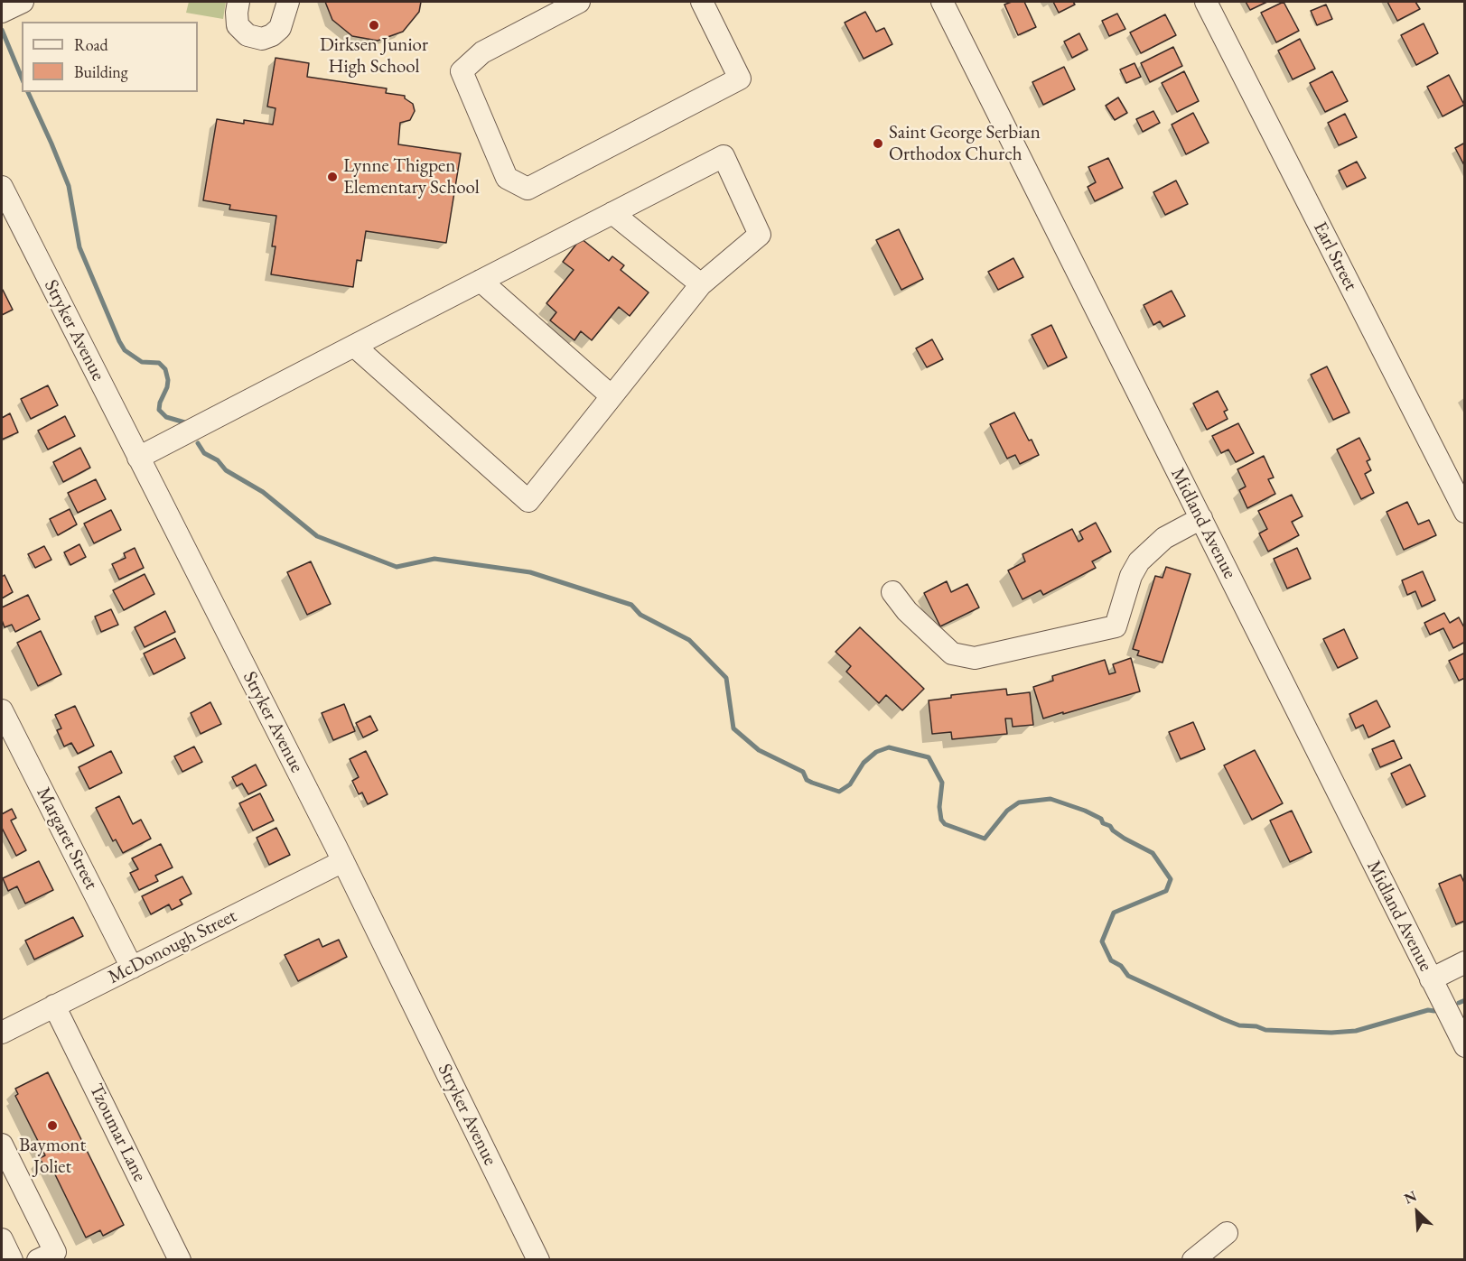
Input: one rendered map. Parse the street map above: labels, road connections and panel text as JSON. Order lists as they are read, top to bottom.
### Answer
{
  "streets": {
    "street": [
      "Earl Street",
      "Stryker Avenue",
      "Midland Avenue",
      "Margaret Street",
      "McDonough Street",
      "Tzoumar Lane"
    ]
  },
  "crossings": [
    ["Stryker Avenue", "McDonough Street"],
    ["Margaret Street", "McDonough Street"],
    ["McDonough Street", "Tzoumar Lane"]
  ],
  "places": [
    "Dirksen Junior High School",
    "Saint George Serbian Orthodox Church",
    "Lynne Thigpen Elementary School",
    "Baymont Joliet"
  ],
  "legend": ["Road", "Building"],
  "north": "top left"
}
